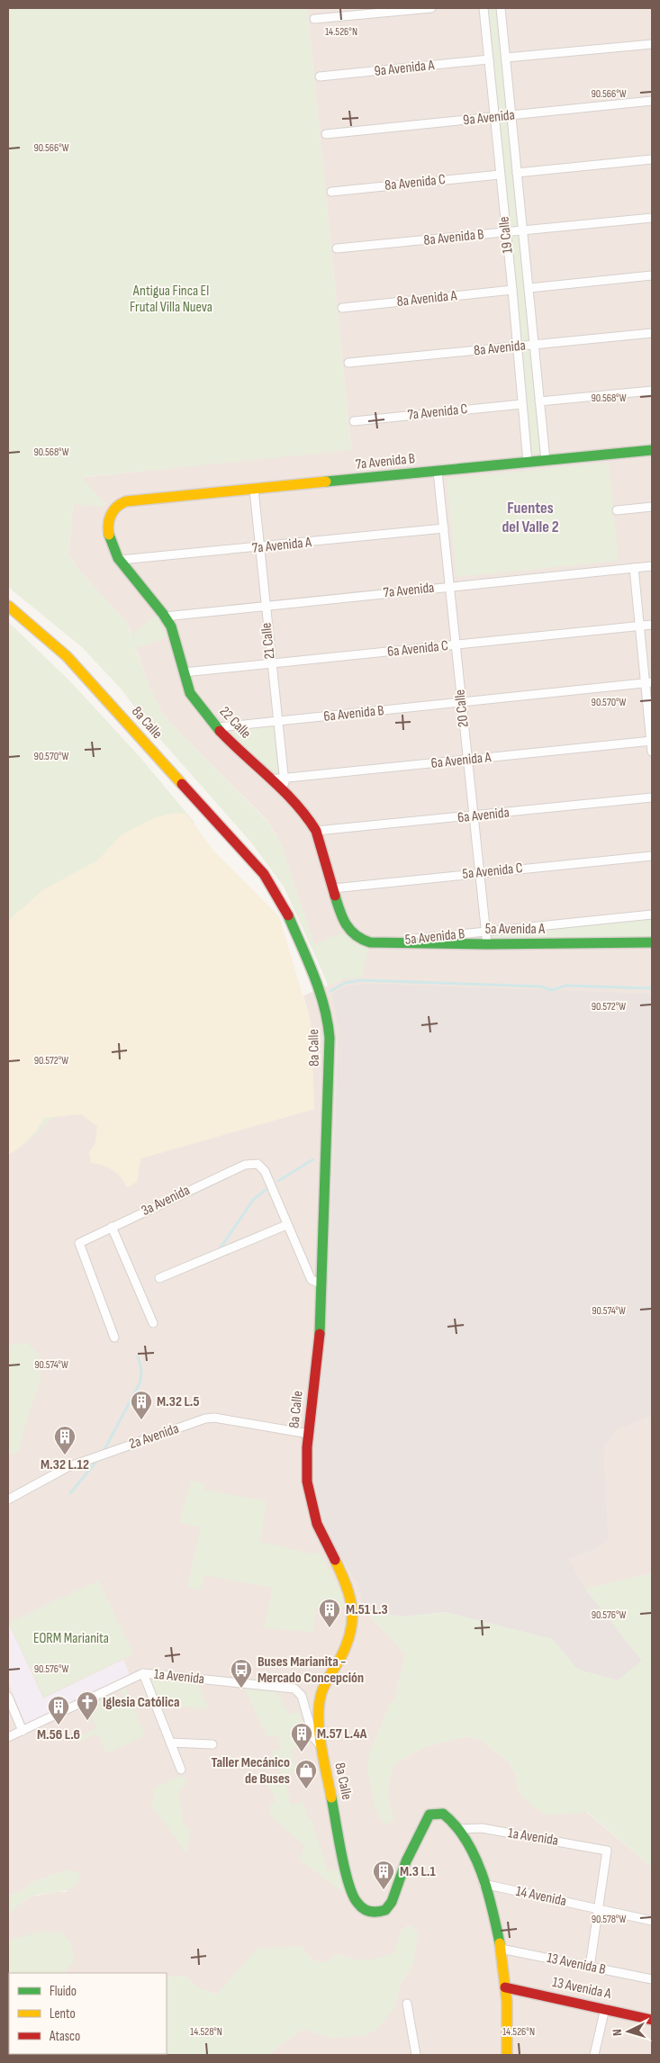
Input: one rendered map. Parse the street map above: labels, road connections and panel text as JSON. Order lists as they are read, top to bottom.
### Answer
{
  "streets": {
    "main road": [
      "7a Avenida B",
      "8a Calle",
      "22 Calle",
      "5a Avenida A",
      "13 Avenida A"
    ],
    "street": [
      "9a Avenida A",
      "9a Avenida",
      "8a Avenida C",
      "19 Calle",
      "8a Avenida B",
      "8a Avenida A",
      "8a Avenida",
      "7a Avenida C",
      "7a Avenida A",
      "7a Avenida",
      "21 Calle",
      "6a Avenida C",
      "20 Calle",
      "6a Avenida B",
      "6a Avenida A",
      "6a Avenida",
      "5a Avenida C",
      "5a Avenida B",
      "3a Avenida",
      "2a Avenida",
      "1a Avenida",
      "14 Avenida",
      "13 Avenida B"
    ]
  },
  "crossings": [
    ["9a Avenida A", "19 Calle"],
    ["9a Avenida", "19 Calle"],
    ["8a Avenida C", "19 Calle"],
    ["19 Calle", "8a Avenida B"],
    ["19 Calle", "8a Avenida A"],
    ["19 Calle", "8a Avenida"],
    ["19 Calle", "7a Avenida C"],
    ["19 Calle", "7a Avenida B"],
    ["7a Avenida B", "21 Calle"],
    ["7a Avenida B", "20 Calle"],
    ["7a Avenida B", "22 Calle"],
    ["7a Avenida A", "21 Calle"],
    ["7a Avenida A", "20 Calle"],
    ["7a Avenida A", "22 Calle"],
    ["7a Avenida", "21 Calle"],
    ["7a Avenida", "20 Calle"],
    ["7a Avenida", "22 Calle"],
    ["21 Calle", "6a Avenida C"],
    ["21 Calle", "6a Avenida B"],
    ["21 Calle", "22 Calle"],
    ["21 Calle", "6a Avenida A"],
    ["6a Avenida C", "20 Calle"],
    ["6a Avenida C", "22 Calle"],
    ["20 Calle", "6a Avenida B"],
    ["20 Calle", "6a Avenida A"],
    ["20 Calle", "6a Avenida"],
    ["20 Calle", "5a Avenida C"],
    ["20 Calle", "5a Avenida A"],
    ["20 Calle", "5a Avenida B"],
    ["6a Avenida B", "22 Calle"],
    ["8a Calle", "2a Avenida"],
    ["8a Calle", "1a Avenida"],
    ["8a Calle", "14 Avenida"],
    ["8a Calle", "13 Avenida B"],
    ["8a Calle", "13 Avenida A"],
    ["22 Calle", "6a Avenida A"],
    ["22 Calle", "6a Avenida"],
    ["22 Calle", "5a Avenida C"],
    ["22 Calle", "5a Avenida A"],
    ["22 Calle", "5a Avenida B"],
    ["5a Avenida A", "5a Avenida B"],
    ["1a Avenida", "14 Avenida"]
  ],
  "districts": ["Fuentes del Valle 2"],
  "parks": ["Antigua Finca El Frutal Villa Nueva", "EORM Marianita"],
  "places": {
    "building": [
      "M.32 L.5",
      "M.32 L.12",
      "M.51 L.3",
      "M.56 L.6",
      "M.57 L.4A",
      "M.3 L.1"
    ],
    "bus stop": ["Buses Marianita - Mercado Concepción"],
    "church": ["Iglesia Católica"],
    "shop": ["Taller Mecánico de Buses"]
  },
  "legend": ["Fluido", "Lento", "Atasco"],
  "north": "left",
  "coordinates": [
    "14.526°N",
    "90.566°W",
    "90.568°W",
    "90.570°W",
    "90.572°W",
    "90.574°W",
    "90.576°W",
    "90.578°W",
    "14.528°N"
  ]
}
